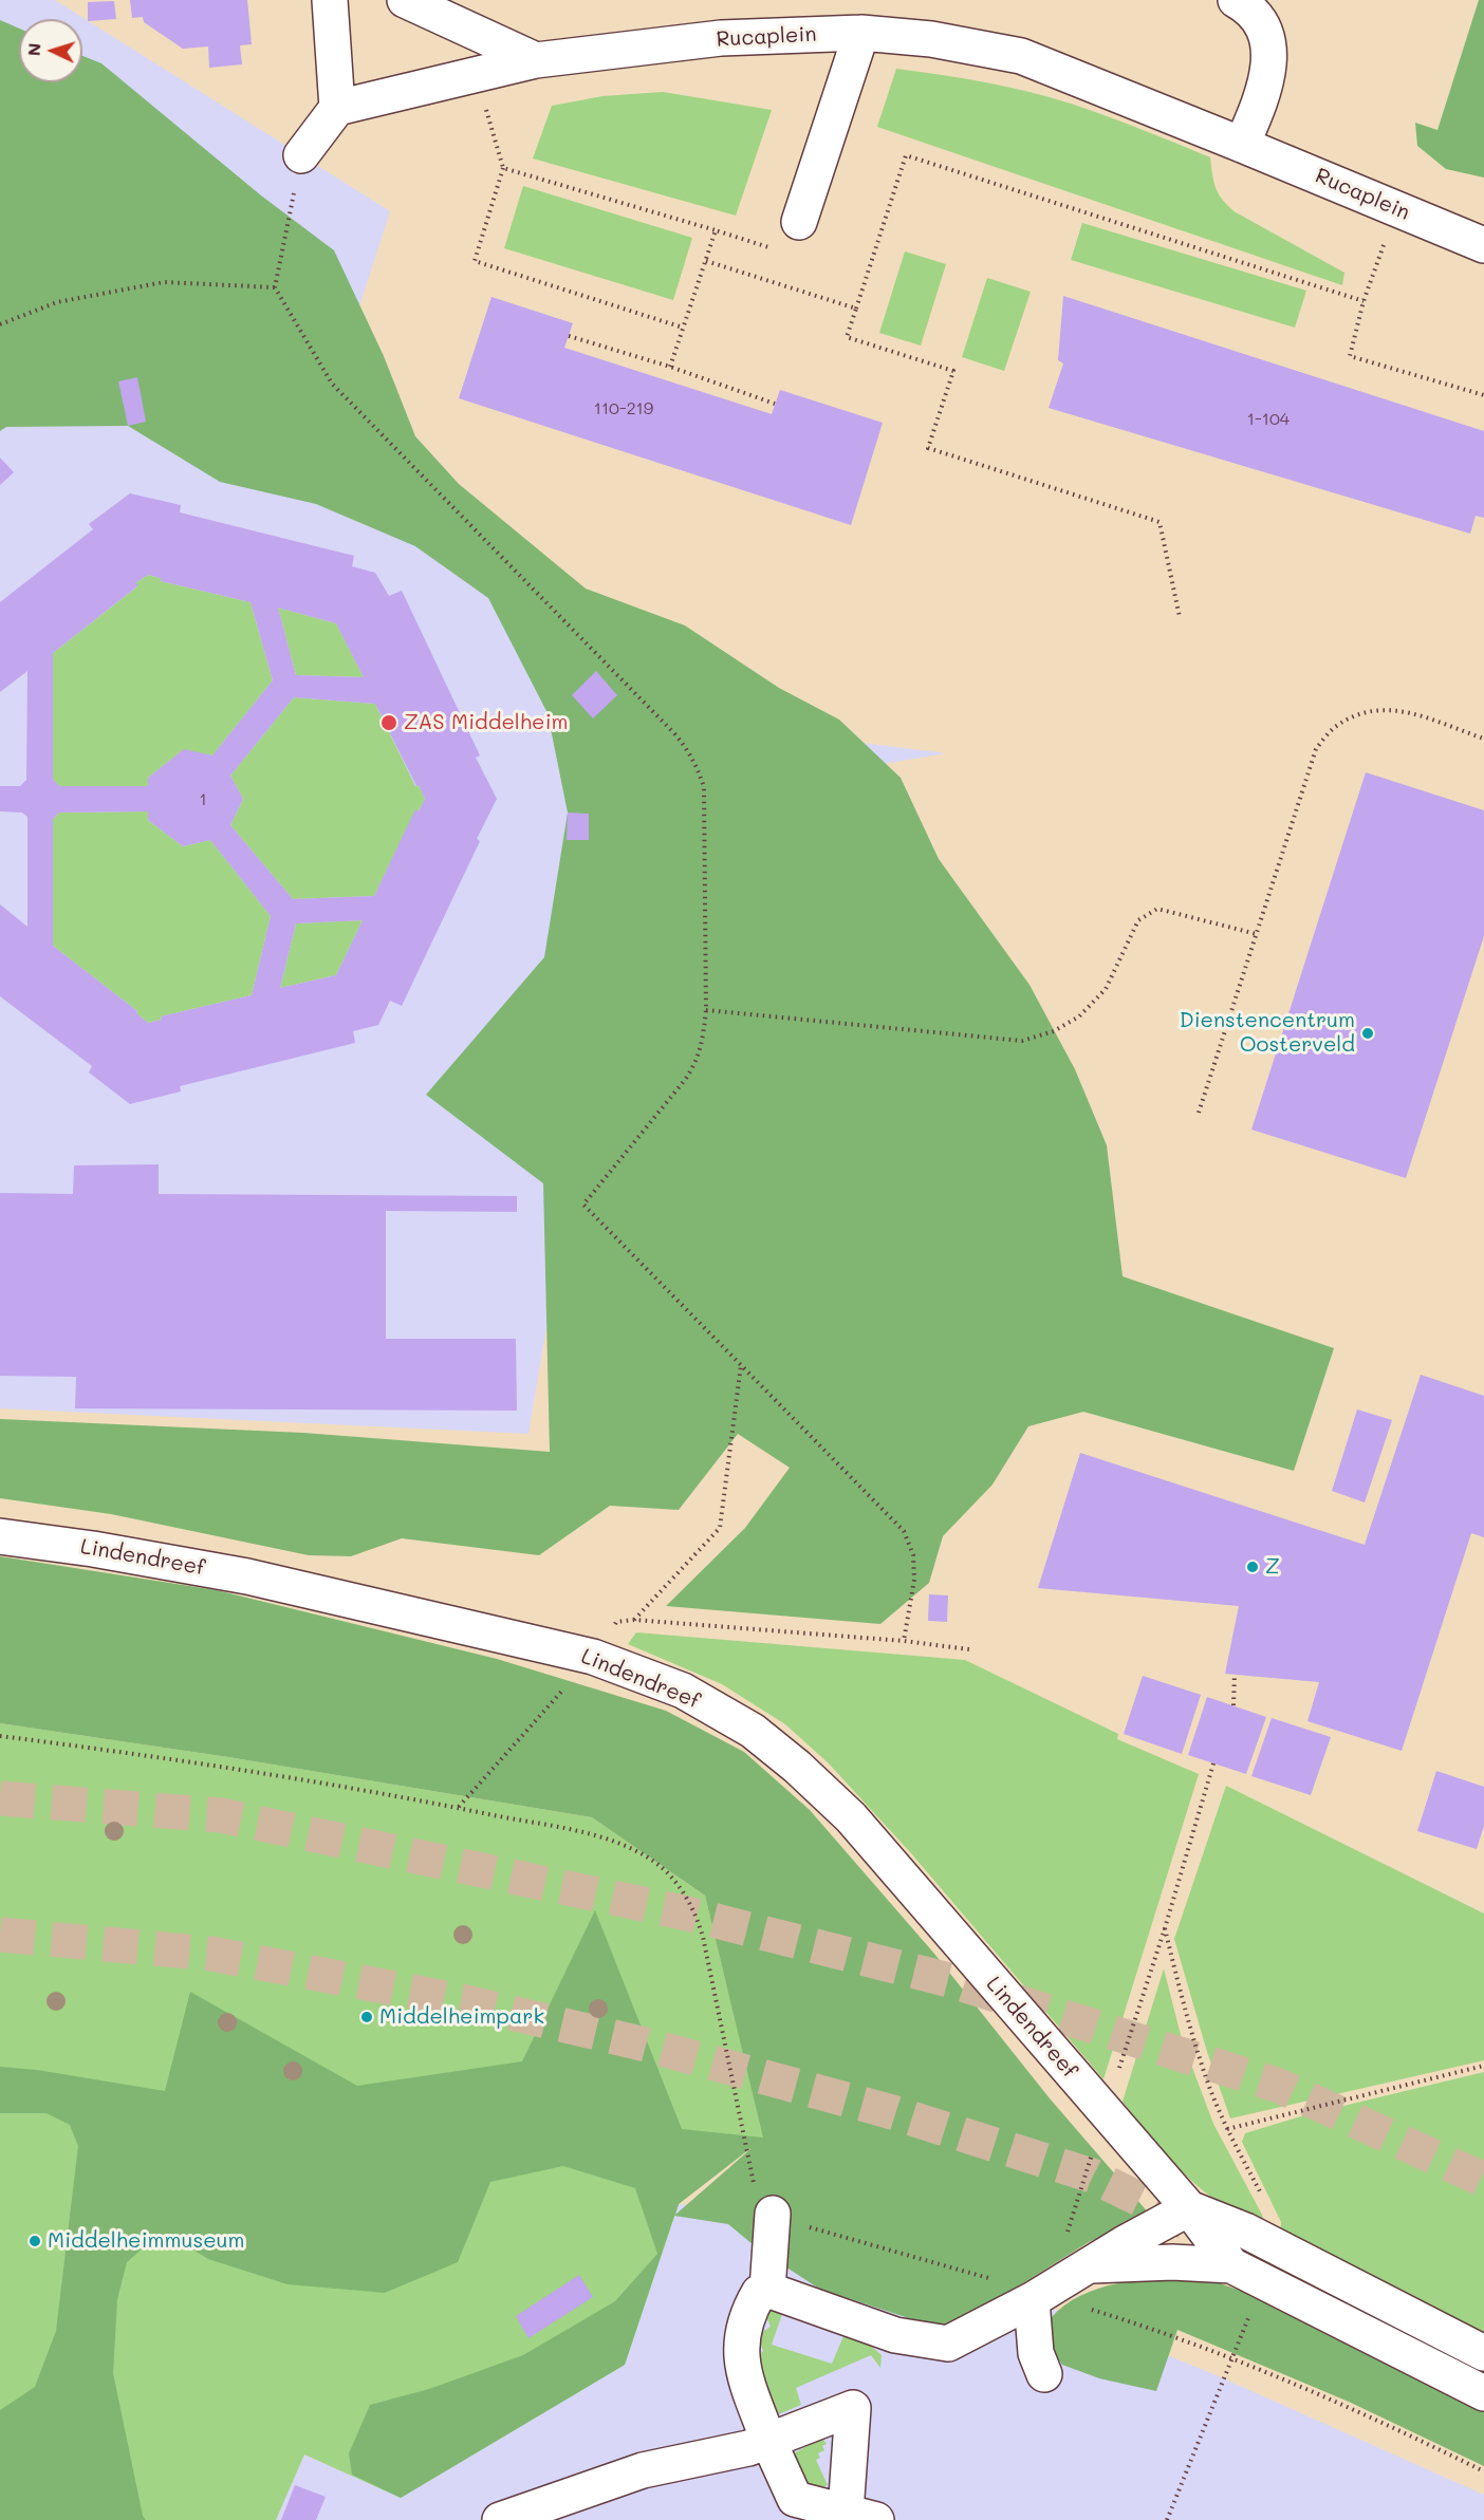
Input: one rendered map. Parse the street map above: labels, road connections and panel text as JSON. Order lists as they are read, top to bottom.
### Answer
{
  "streets": {
    "street": ["Rucaplein", "Lindendreef"]
  },
  "places": [
    "ZAS Middelheim",
    "Dienstencentrum Oosterveld",
    "Z",
    "Middelheimpark",
    "Middelheimmuseum"
  ],
  "house_numbers": ["110-219", "1-104", "1"],
  "north": "left"
}
